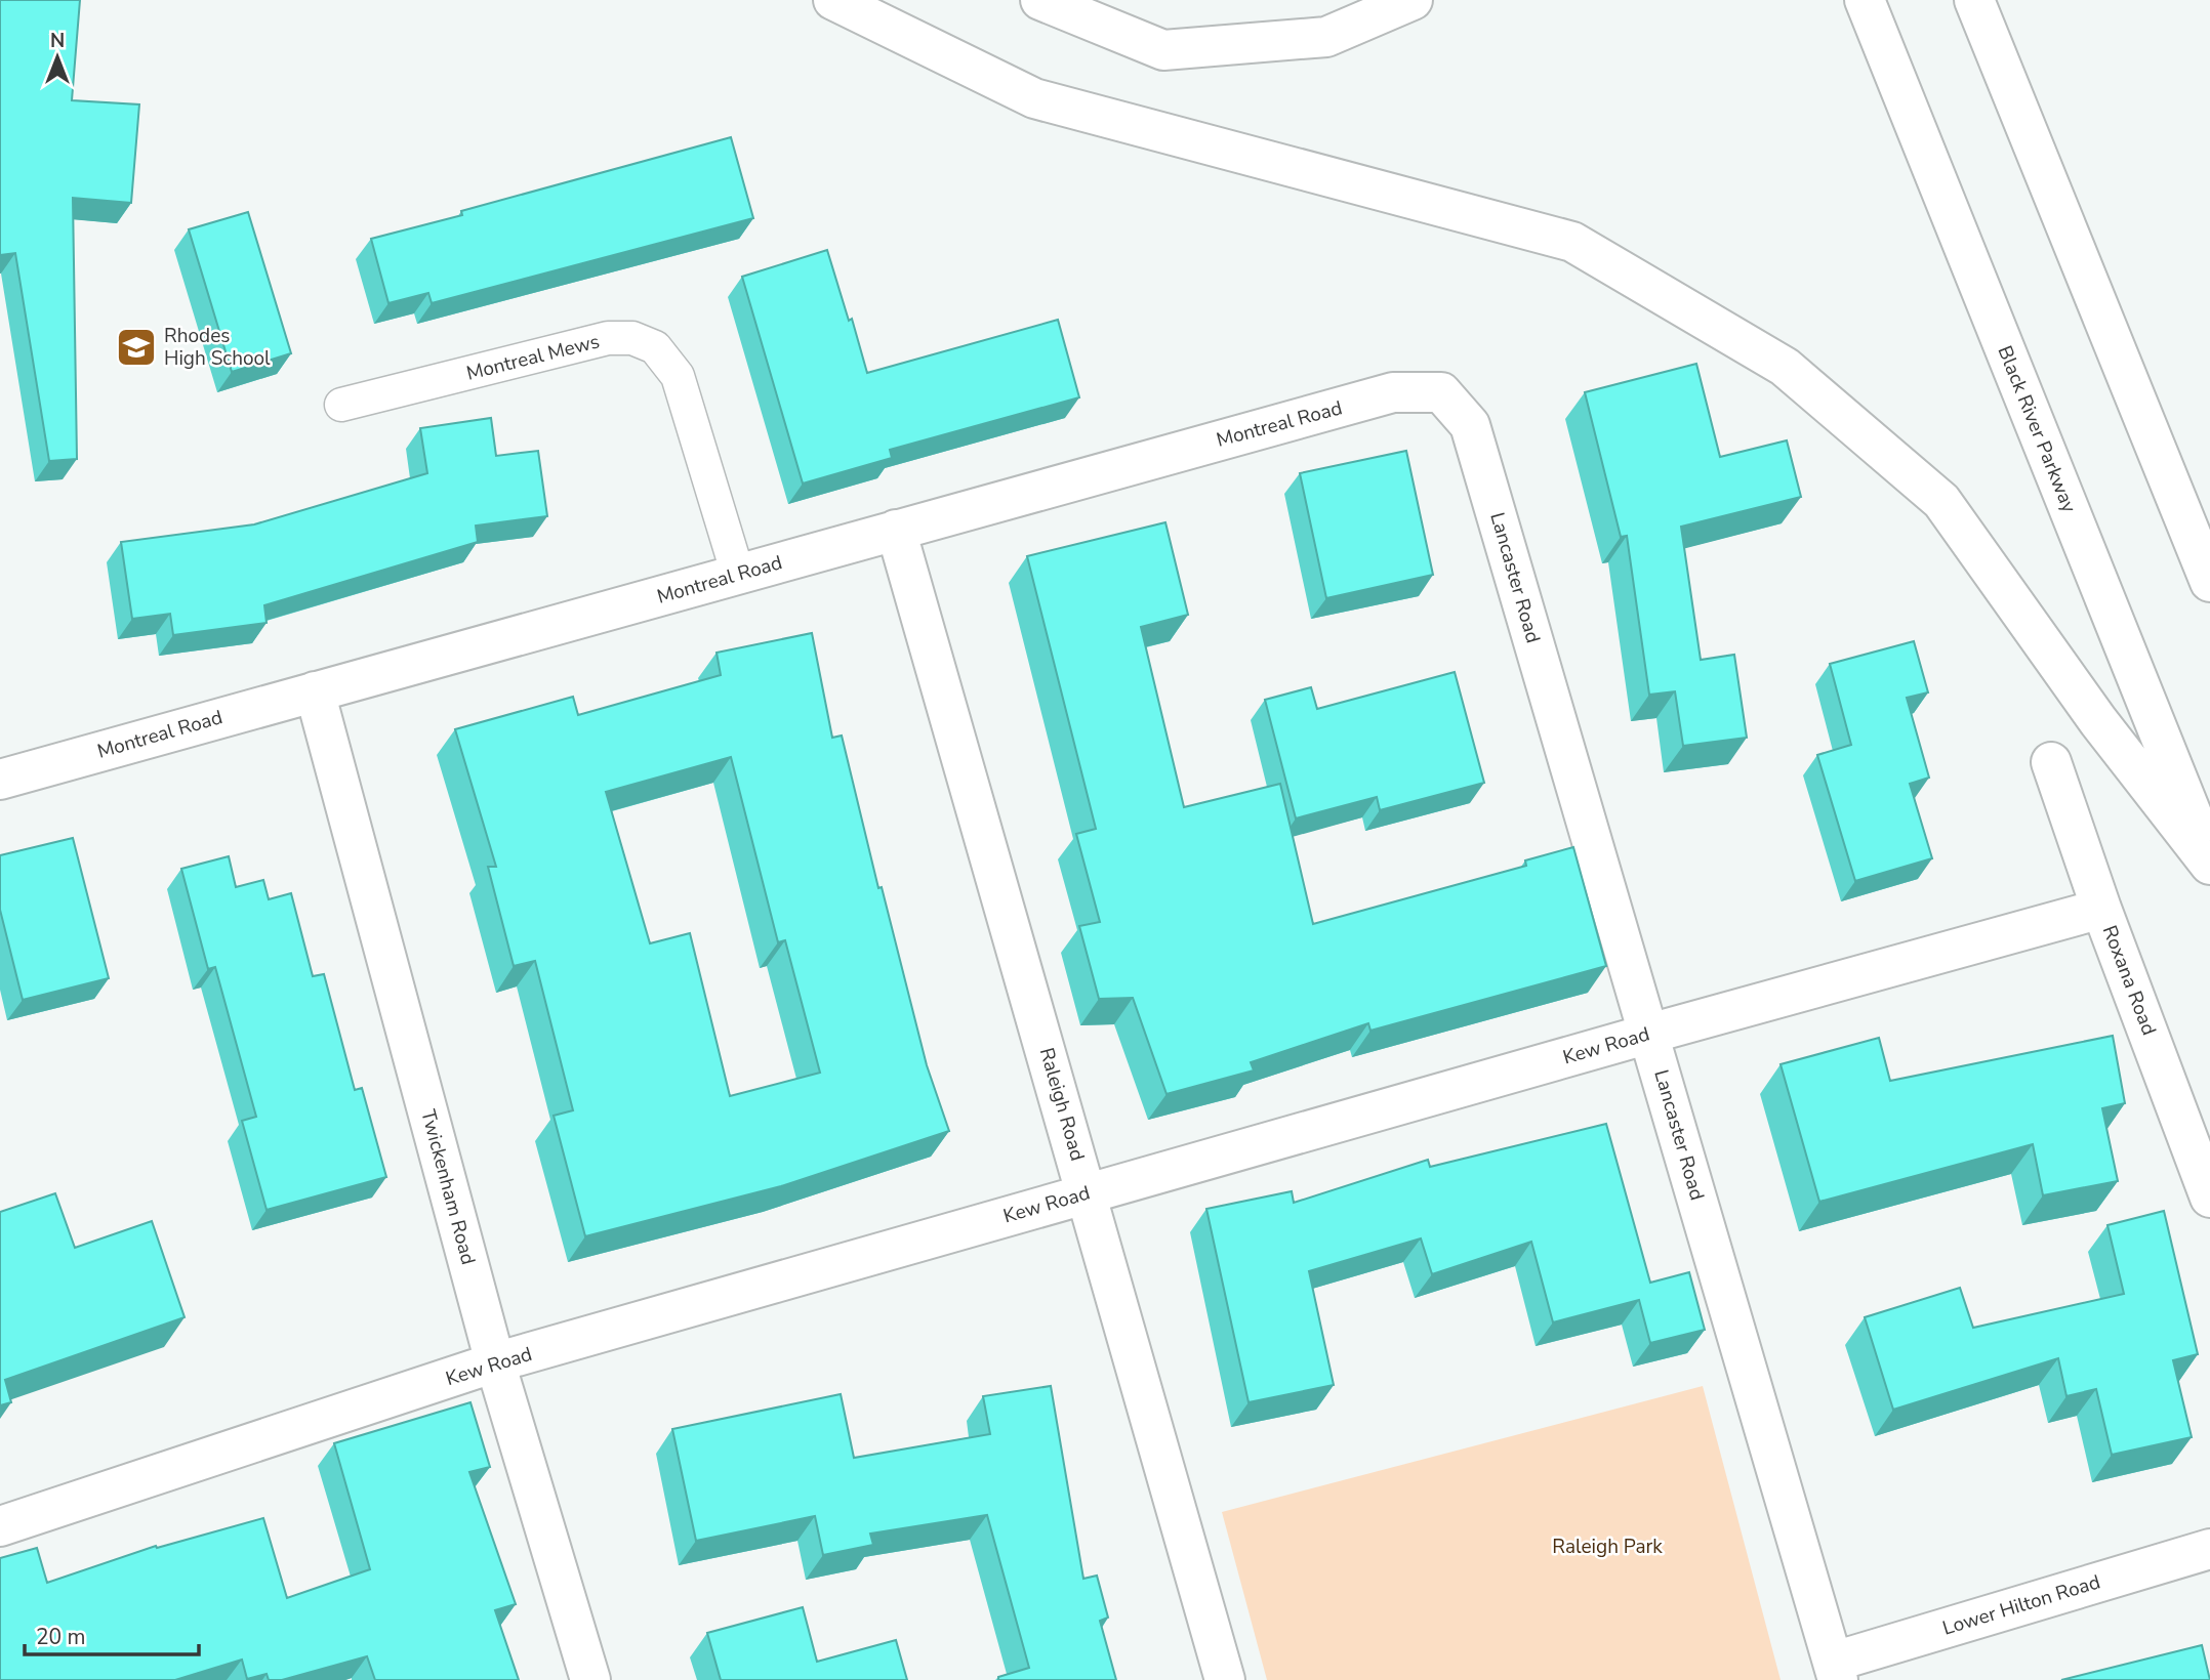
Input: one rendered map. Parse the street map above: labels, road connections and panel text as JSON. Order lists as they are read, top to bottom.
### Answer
{
  "streets": {
    "main road": [
      "Montreal Road",
      "Black River Parkway",
      "Lancaster Road",
      "Roxana Road",
      "Kew Road",
      "Raleigh Road",
      "Twickenham Road",
      "Lower Hilton Road"
    ],
    "lane": ["Montreal Mews"]
  },
  "crossings": [
    ["Montreal Mews", "Montreal Road"],
    ["Montreal Road", "Lancaster Road"],
    ["Montreal Road", "Raleigh Road"],
    ["Montreal Road", "Twickenham Road"],
    ["Lancaster Road", "Kew Road"],
    ["Lancaster Road", "Lower Hilton Road"],
    ["Roxana Road", "Kew Road"],
    ["Kew Road", "Raleigh Road"],
    ["Kew Road", "Twickenham Road"]
  ],
  "parks": ["Raleigh Park"],
  "places": {
    "school or university": ["Rhodes High School"]
  },
  "scale_bar": "20 m",
  "north": "top"
}
